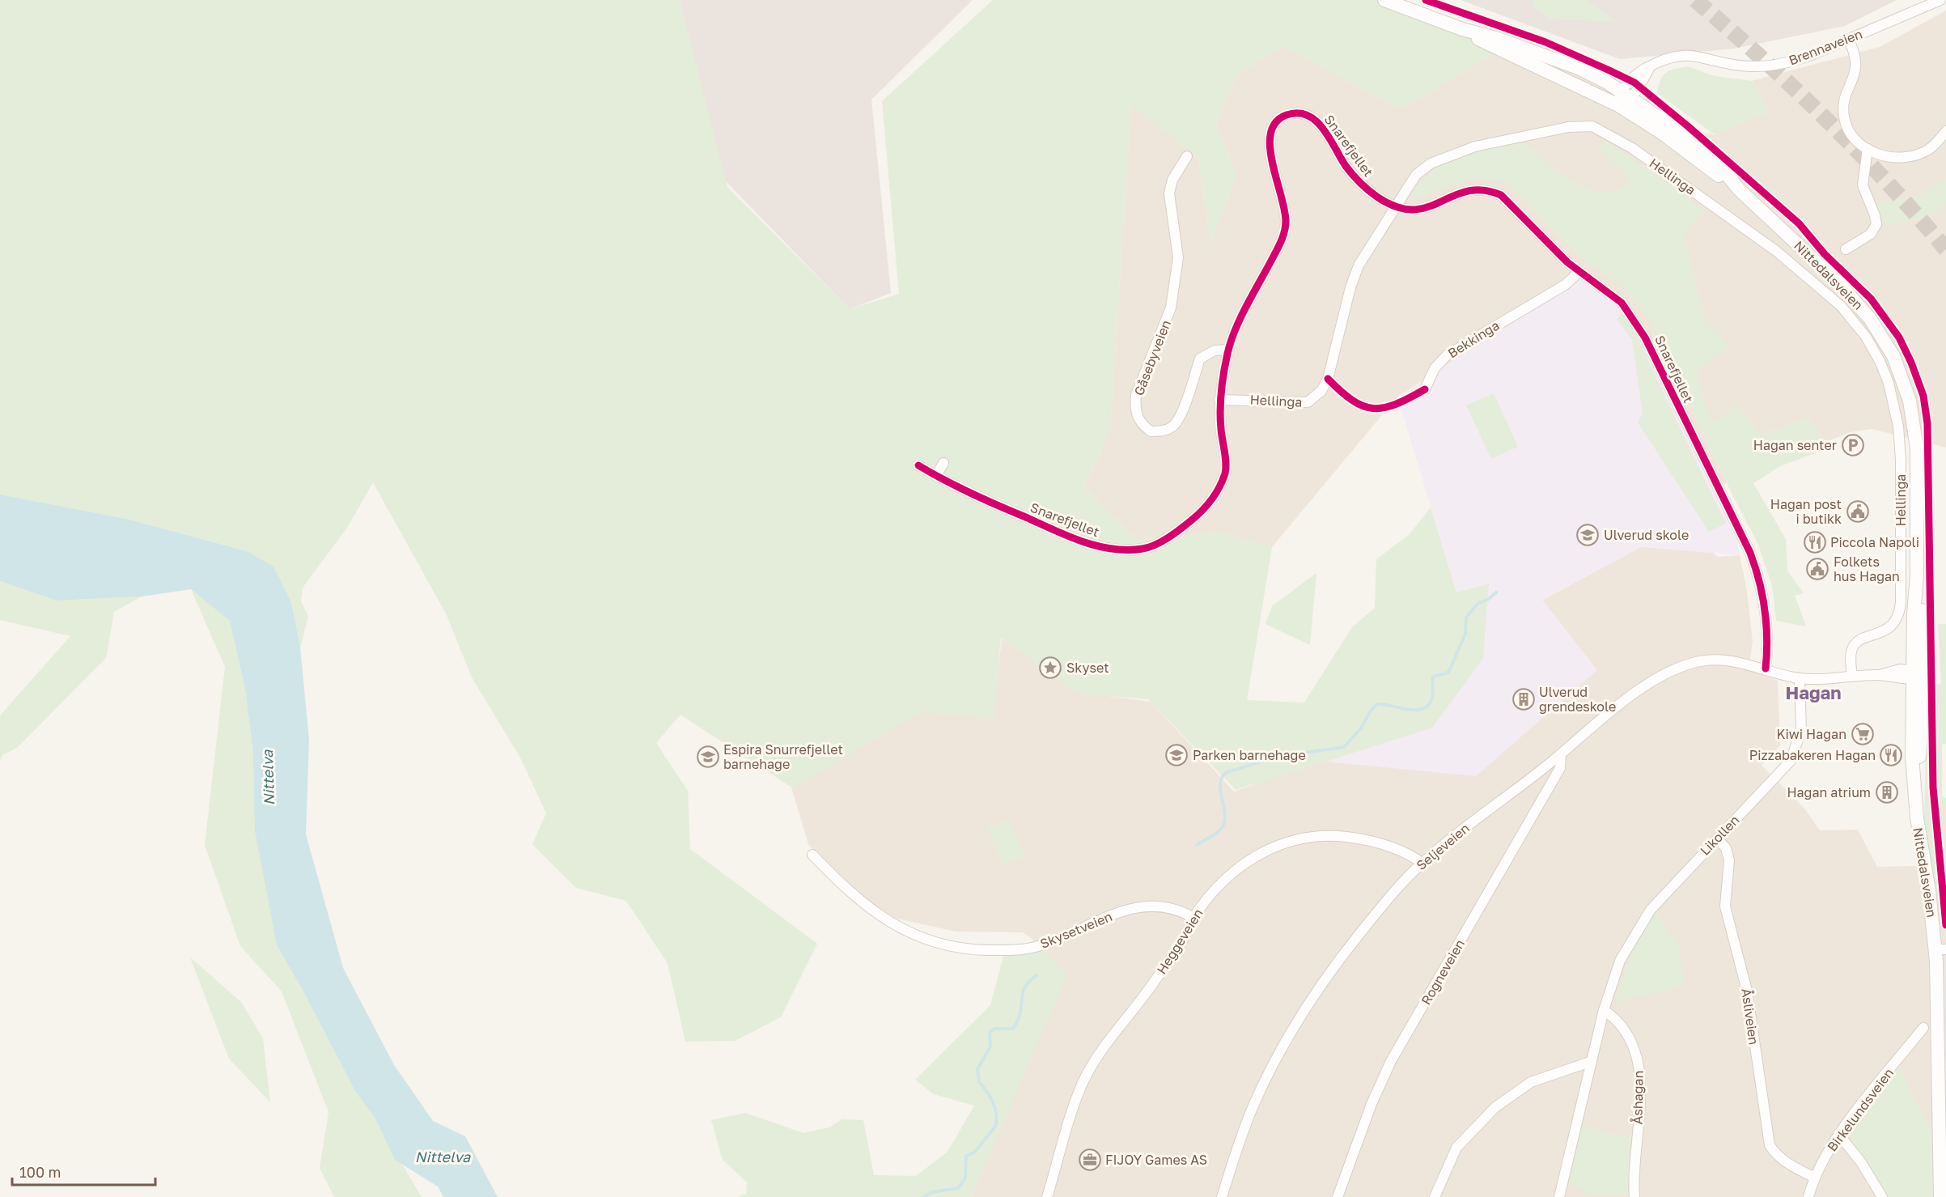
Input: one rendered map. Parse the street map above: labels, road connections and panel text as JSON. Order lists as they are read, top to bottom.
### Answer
{
  "streets": {
    "main road": ["Nittedalsveien"],
    "street": [
      "Brennaveien",
      "Snarefjellet",
      "Hellinga",
      "Bekkinga",
      "Gåsebyveien",
      "Likollen",
      "Seljeveien",
      "Skysetveien",
      "Heggeveien",
      "Rogneveien",
      "Åsliveien",
      "Åshagan",
      "Birkelundsveien"
    ]
  },
  "crossings": [
    ["Brennaveien", "Nittedalsveien"],
    ["Snarefjellet", "Hellinga"],
    ["Snarefjellet", "Bekkinga"],
    ["Snarefjellet", "Gåsebyveien"],
    ["Snarefjellet", "Seljeveien"],
    ["Likollen", "Seljeveien"],
    ["Likollen", "Åsliveien"],
    ["Likollen", "Åshagan"],
    ["Seljeveien", "Heggeveien"],
    ["Seljeveien", "Rogneveien"],
    ["Skysetveien", "Heggeveien"],
    ["Åsliveien", "Birkelundsveien"]
  ],
  "districts": ["Hagan"],
  "water": ["Nittelva"],
  "places": {
    "parking": ["Hagan senter"],
    "public building": ["Hagan post i butikk", "Folkets hus Hagan"],
    "school or university": ["Ulverud skole", "Parken barnehage", "Espira Snurrefjellet barnehage"],
    "restaurant": ["Piccola Napoli", "Pizzabakeren Hagan"],
    "place": ["Skyset"],
    "building": ["Ulverud grendeskole", "Hagan atrium"],
    "supermarket": ["Kiwi Hagan"],
    "office": ["FIJOY Games AS"]
  },
  "scale_bar": "100 m"
}
